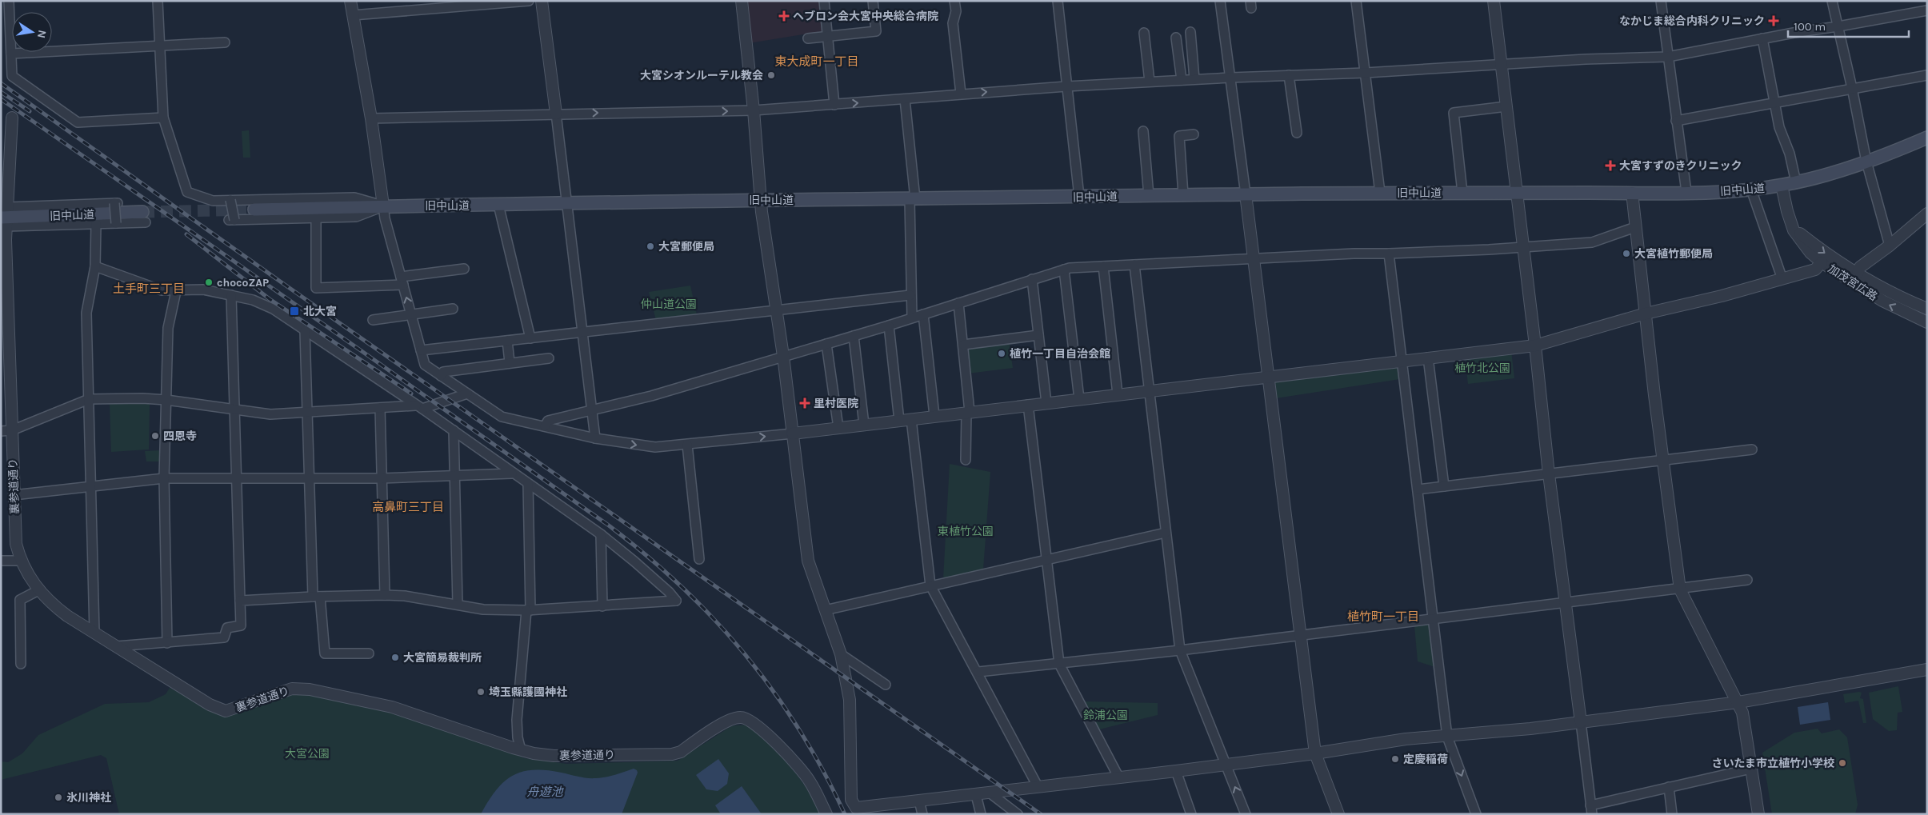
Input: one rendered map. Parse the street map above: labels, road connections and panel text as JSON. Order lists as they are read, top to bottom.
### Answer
{
  "streets": {
    "main road": ["旧中山道"],
    "street": ["加茂宮広路", "裏参道通り"]
  },
  "crossings": [
    ["旧中山道", "加茂宮広路"],
    ["旧中山道", "裏参道通り"]
  ],
  "districts": [
    "東大成町一丁目",
    "土手町三丁目",
    "高鼻町三丁目",
    "植竹町一丁目"
  ],
  "water": ["舟遊池"],
  "parks": [
    "仲山道公園",
    "植竹北公園",
    "東植竹公園",
    "鈴浦公園",
    "大宮公園"
  ],
  "places": {
    "health": [
      "ヘブロン会大宮中央総合病院",
      "なかじま総合内科クリニック",
      "大宮すずのきクリニック",
      "里村医院"
    ],
    "other": [
      "大宮シオンルーテル教会",
      "大宮郵便局",
      "大宮植竹郵便局",
      "chocoZAP",
      "植竹一丁目自治会館",
      "四恩寺",
      "大宮簡易裁判所",
      "埼玉縣護國神社",
      "定慶稲荷",
      "さいたま市立植竹小学校",
      "氷川神社"
    ],
    "transit": ["北大宮"]
  },
  "scale_bar": "100 m",
  "north": "right"
}
